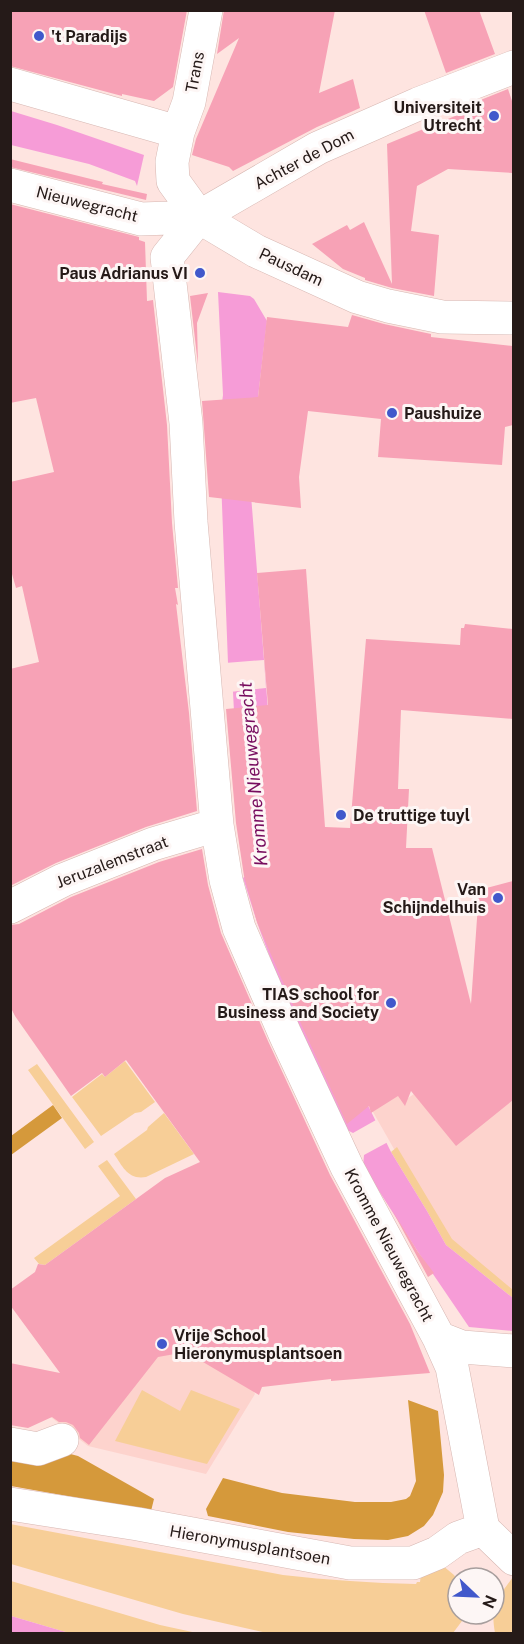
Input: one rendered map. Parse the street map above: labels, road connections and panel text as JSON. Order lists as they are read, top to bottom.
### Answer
{
  "streets": {
    "street": [
      "Trans",
      "Achter de Dom",
      "Nieuwegracht",
      "Pausdam",
      "Jeruzalemstraat",
      "Kromme Nieuwegracht",
      "Hieronymusplantsoen"
    ]
  },
  "crossings": [
    ["Trans", "Achter de Dom"],
    ["Trans", "Nieuwegracht"],
    ["Trans", "Pausdam"],
    ["Trans", "Kromme Nieuwegracht"],
    ["Achter de Dom", "Nieuwegracht"],
    ["Achter de Dom", "Pausdam"],
    ["Achter de Dom", "Kromme Nieuwegracht"],
    ["Nieuwegracht", "Pausdam"],
    ["Nieuwegracht", "Kromme Nieuwegracht"],
    ["Pausdam", "Kromme Nieuwegracht"],
    ["Jeruzalemstraat", "Kromme Nieuwegracht"],
    ["Kromme Nieuwegracht", "Hieronymusplantsoen"]
  ],
  "water": ["Kromme Nieuwegracht"],
  "places": [
    "'t Paradijs",
    "Universiteit Utrecht",
    "Paus Adrianus VI",
    "Paushuize",
    "De truttige tuyl",
    "Van Schijndelhuis",
    "TIAS school for Business and Society",
    "Vrije School Hieronymusplantsoen"
  ],
  "north": "bottom right"
}
